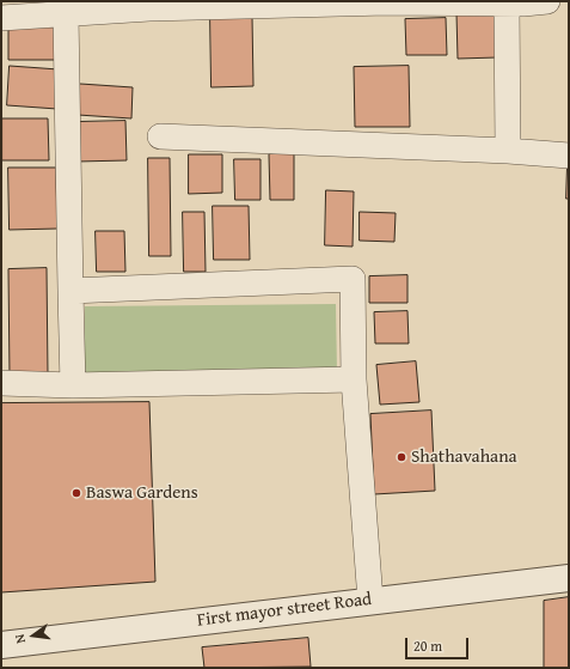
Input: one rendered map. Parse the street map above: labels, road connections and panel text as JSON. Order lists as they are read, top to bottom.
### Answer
{
  "streets": {
    "street": ["First mayor street Road"]
  },
  "places": ["Shathavahana", "Baswa Gardens"],
  "scale_bar": "20 m",
  "north": "left"
}
